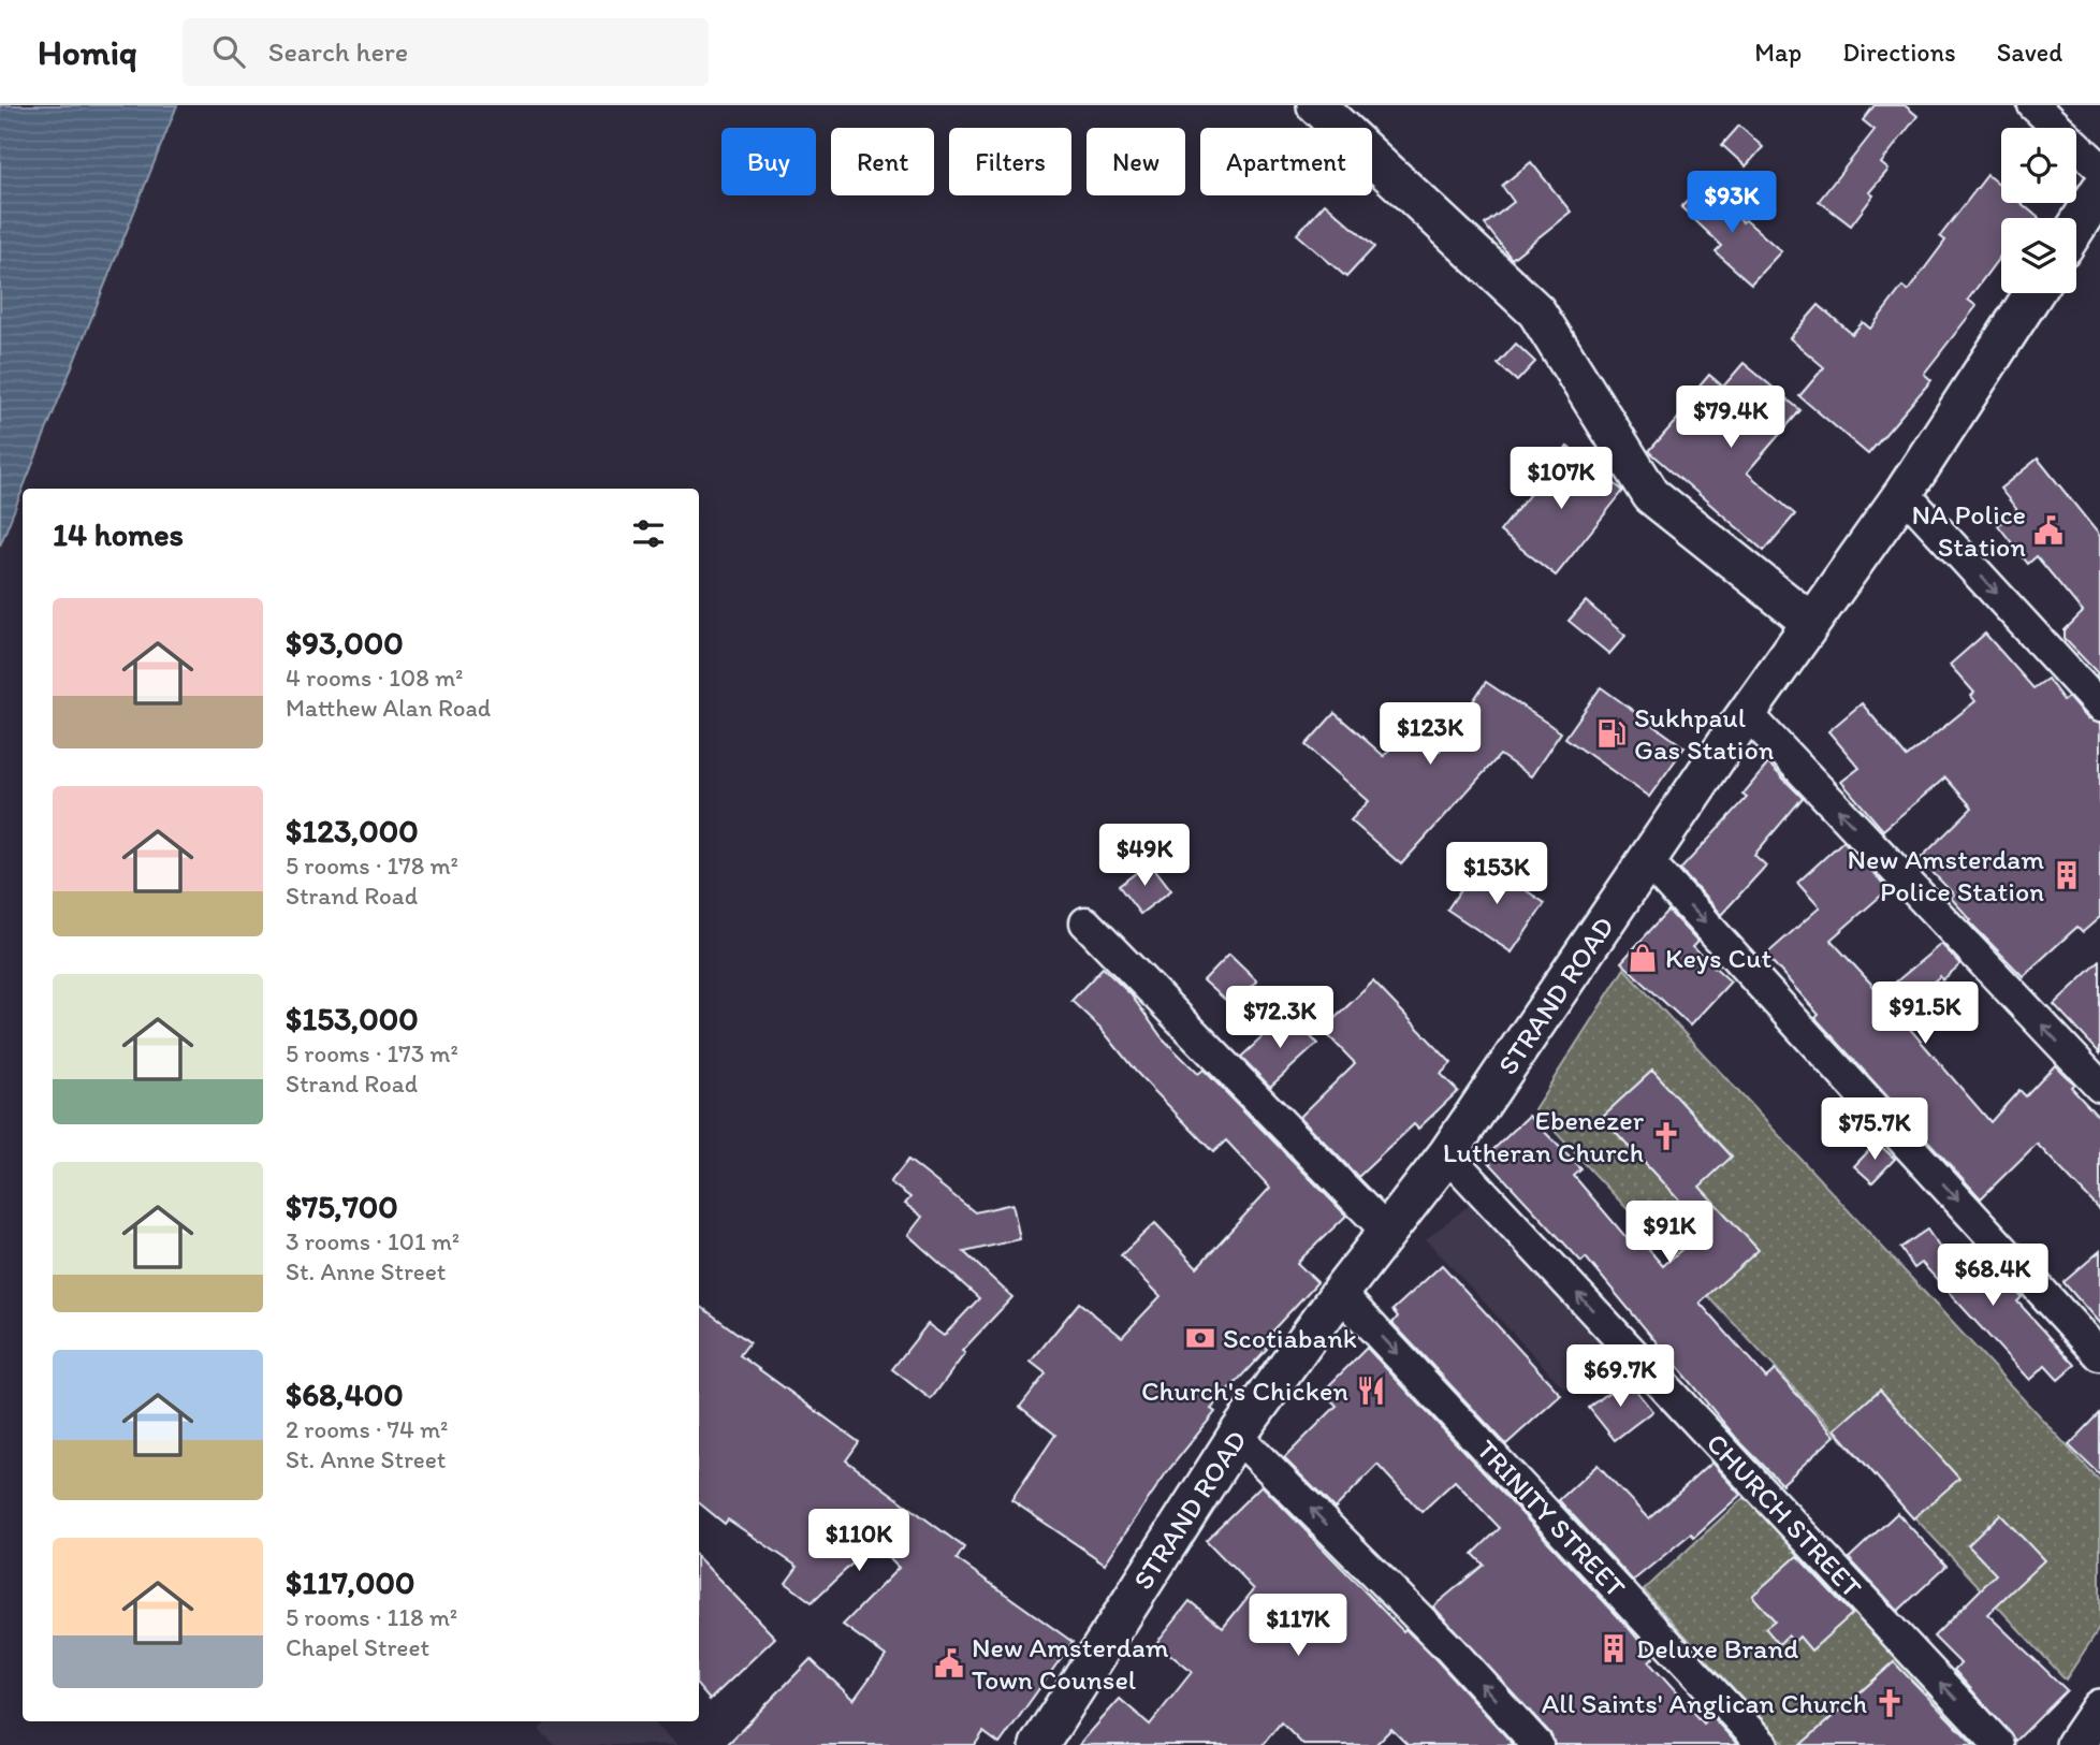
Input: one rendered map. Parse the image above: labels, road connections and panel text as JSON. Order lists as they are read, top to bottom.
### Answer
{
  "streets": {
    "street": ["STRAND ROAD", "CHURCH STREET", "TRINITY STREET"]
  },
  "crossings": [
    ["STRAND ROAD", "CHURCH STREET"],
    ["STRAND ROAD", "TRINITY STREET"]
  ],
  "one_way": ["CHURCH STREET"],
  "places": {
    "public building": ["NA Police Station", "New Amsterdam Town Counsel"],
    "fuel station": ["Sukhpaul Gas Station"],
    "building": ["New Amsterdam Police Station", "Deluxe Brand"],
    "shop": ["Keys Cut"],
    "church": ["Ebenezer Lutheran Church", "All Saints' Anglican Church"],
    "bank": ["Scotiabank"],
    "restaurant": ["Church's Chicken"]
  },
  "page": {
    "header": "Homiq",
    "search": "Search here",
    "nav": ["Map", "Directions", "Saved"],
    "chip": [
      "Buy",
      "Rent",
      "Filters",
      "New",
      "Apartment"
    ],
    "price": [
      "$93K",
      "$79.4K",
      "$107K",
      "$123K",
      "$49K",
      "$153K",
      "$91.5K",
      "$72.3K",
      "$75.7K",
      "$91K",
      "$68.4K",
      "$69.7K",
      "$110K",
      "$117K"
    ],
    "heading": "14 homes",
    "list": [
      {
        "name": "$93,000",
        "note": "4 rooms · 108 m² · Matthew Alan Road"
      },
      {
        "name": "$123,000",
        "note": "5 rooms · 178 m² · Strand Road"
      },
      {
        "name": "$153,000",
        "note": "5 rooms · 173 m² · Strand Road"
      },
      {
        "name": "$75,700",
        "note": "3 rooms · 101 m² · St. Anne Street"
      },
      {
        "name": "$68,400",
        "note": "2 rooms · 74 m² · St. Anne Street"
      },
      {
        "name": "$117,000",
        "note": "5 rooms · 118 m² · Chapel Street"
      }
    ]
  }
}
